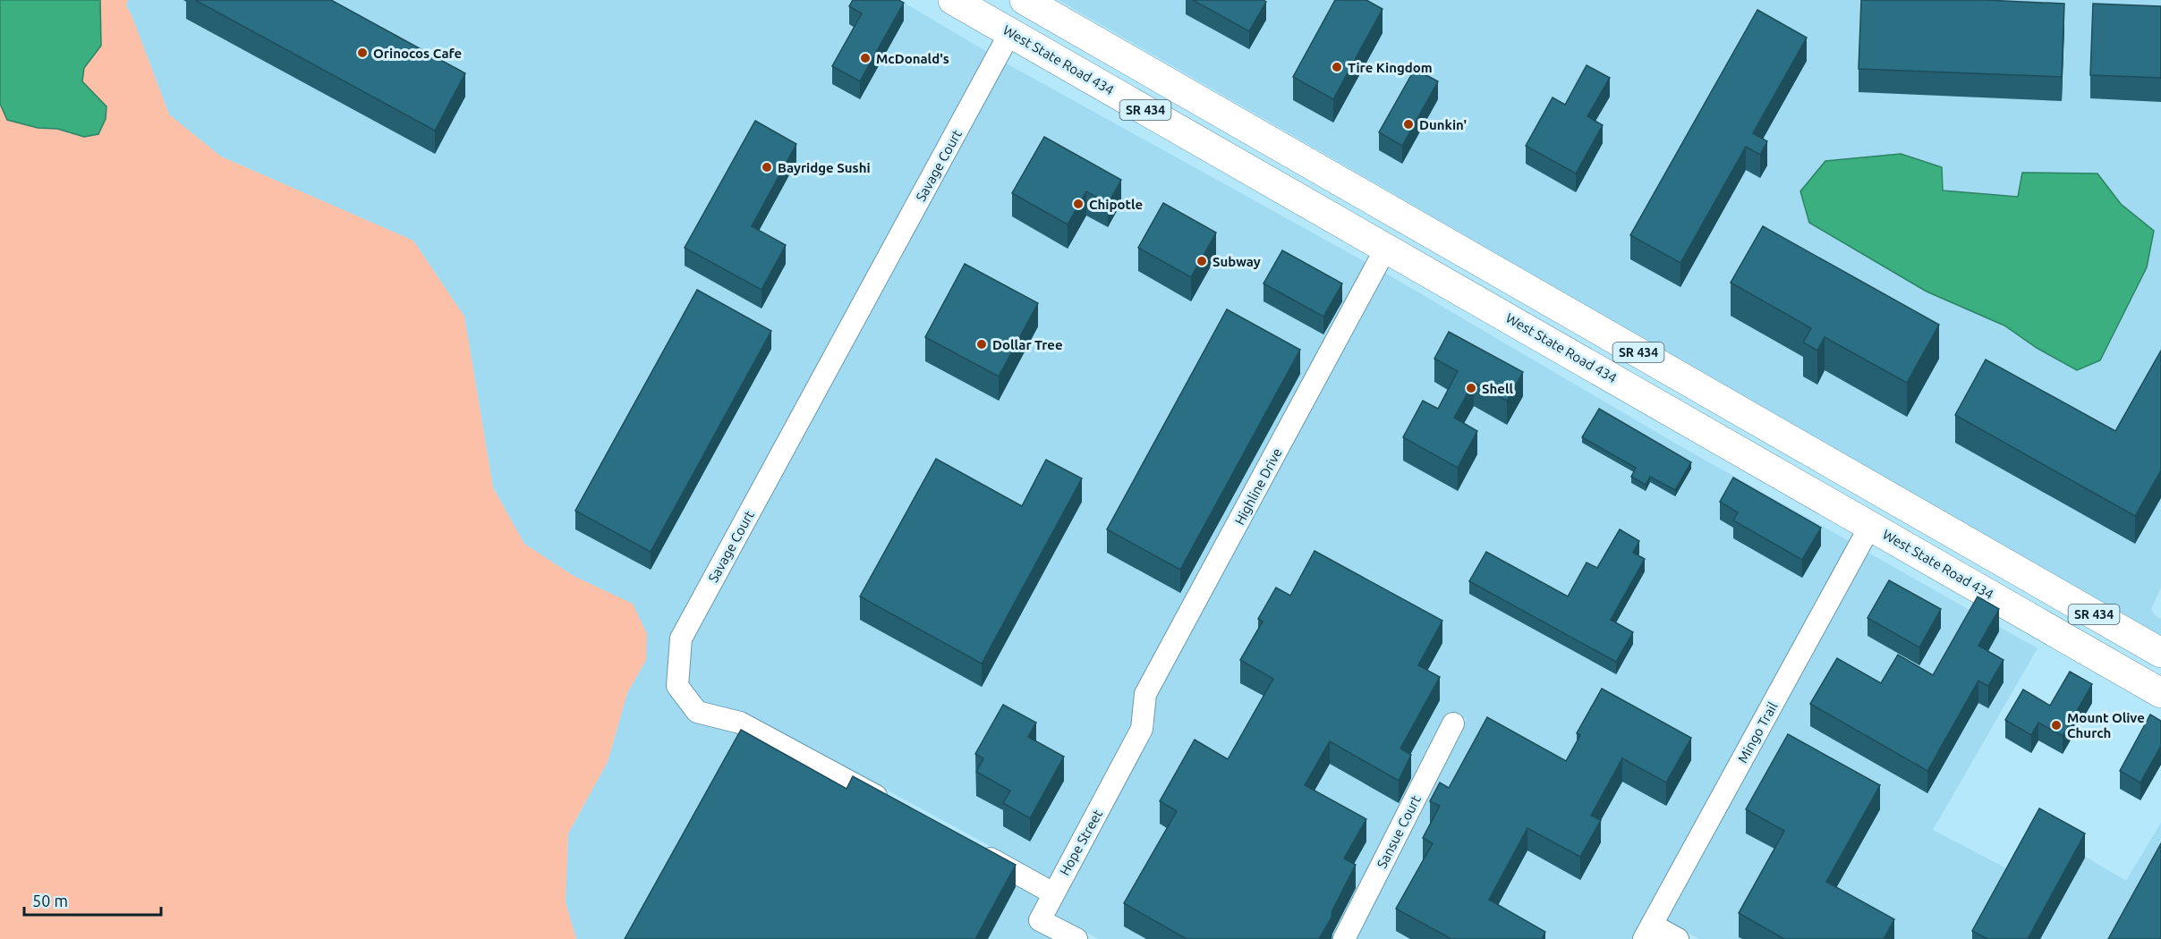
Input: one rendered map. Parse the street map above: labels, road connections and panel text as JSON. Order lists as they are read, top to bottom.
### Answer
{
  "streets": {
    "main road": ["West State Road 434", "SR 434"],
    "street": [
      "Savage Court",
      "Highline Drive",
      "Mingo Trail",
      "Sansue Court",
      "Hope Street"
    ]
  },
  "crossings": [
    ["West State Road 434", "Savage Court"],
    ["West State Road 434", "Highline Drive"],
    ["West State Road 434", "Mingo Trail"],
    ["Highline Drive", "Hope Street"]
  ],
  "places": [
    "Orinocos Cafe",
    "McDonald's",
    "Tire Kingdom",
    "Dunkin'",
    "Bayridge Sushi",
    "Chipotle",
    "Subway",
    "Dollar Tree",
    "Shell",
    "Mount Olive Church"
  ],
  "scale_bar": "50 m"
}
